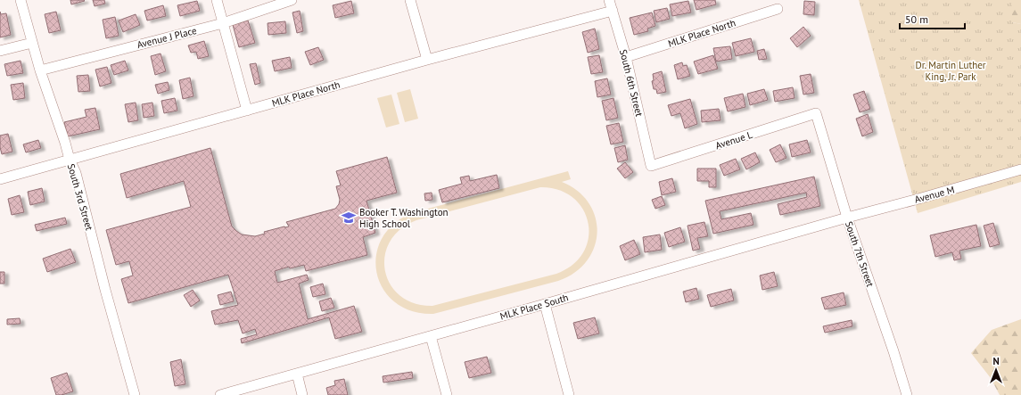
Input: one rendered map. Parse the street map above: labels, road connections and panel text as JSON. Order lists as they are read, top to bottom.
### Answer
{
  "streets": {
    "street": [
      "MLK Place North",
      "Avenue J Place",
      "South 6th Street",
      "Avenue L",
      "Avenue M",
      "South 3rd Street",
      "South 7th Street",
      "MLK Place South"
    ]
  },
  "crossings": [
    ["MLK Place North", "South 6th Street"],
    ["MLK Place North", "South 3rd Street"],
    ["Avenue J Place", "South 3rd Street"],
    ["South 6th Street", "Avenue L"],
    ["Avenue L", "South 7th Street"],
    ["Avenue M", "South 7th Street"],
    ["Avenue M", "MLK Place South"],
    ["South 7th Street", "MLK Place South"]
  ],
  "parks": ["Dr. Martin Luther King, Jr. Park"],
  "places": {
    "school or university": ["Booker T. Washington High School"]
  },
  "scale_bar": "50 m",
  "north": "top"
}
